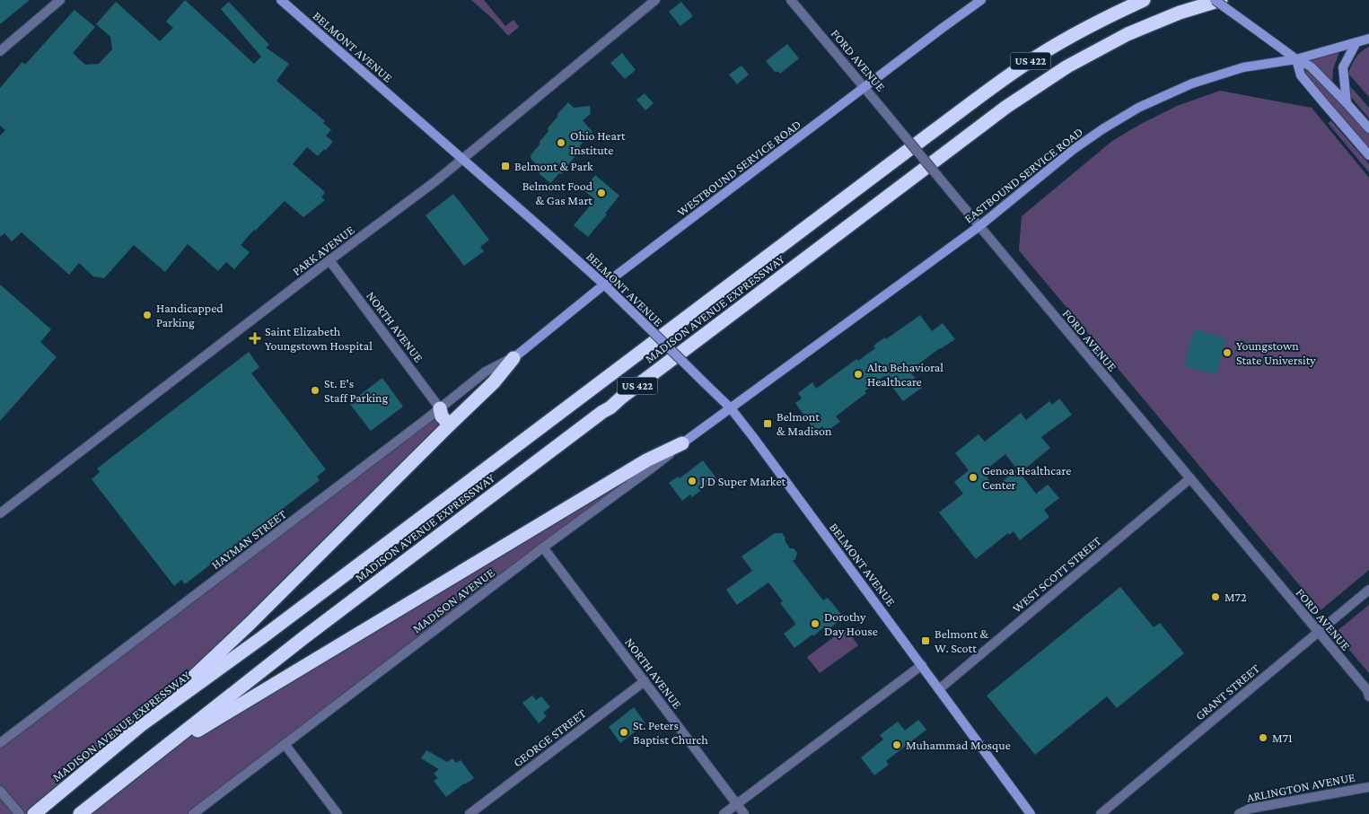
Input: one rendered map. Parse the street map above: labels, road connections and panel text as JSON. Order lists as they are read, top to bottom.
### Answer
{
  "streets": {
    "highway": ["US 422", "MADISON AVENUE EXPRESSWAY"],
    "main road": [
      "BELMONT AVENUE",
      "WESTBOUND SERVICE ROAD",
      "EASTBOUND SERVICE ROAD",
      "MADISON AVENUE"
    ],
    "street": [
      "FORD AVENUE",
      "PARK AVENUE",
      "NORTH AVENUE",
      "HAYMAN STREET",
      "WEST SCOTT STREET",
      "GRANT STREET",
      "GEORGE STREET",
      "ARLINGTON AVENUE"
    ]
  },
  "crossings": [
    ["BELMONT AVENUE", "WESTBOUND SERVICE ROAD"],
    ["BELMONT AVENUE", "EASTBOUND SERVICE ROAD"],
    ["BELMONT AVENUE", "PARK AVENUE"],
    ["BELMONT AVENUE", "WEST SCOTT STREET"],
    ["BELMONT AVENUE", "MADISON AVENUE"],
    ["FORD AVENUE", "WESTBOUND SERVICE ROAD"],
    ["FORD AVENUE", "EASTBOUND SERVICE ROAD"],
    ["FORD AVENUE", "WEST SCOTT STREET"],
    ["FORD AVENUE", "GRANT STREET"],
    ["WESTBOUND SERVICE ROAD", "HAYMAN STREET"],
    ["EASTBOUND SERVICE ROAD", "MADISON AVENUE"],
    ["PARK AVENUE", "NORTH AVENUE"],
    ["NORTH AVENUE", "HAYMAN STREET"],
    ["NORTH AVENUE", "MADISON AVENUE"],
    ["NORTH AVENUE", "GEORGE STREET"]
  ],
  "places": {
    "other": [
      "Ohio Heart Institute",
      "Belmont Food & Gas Mart",
      "Handicapped Parking",
      "Youngstown State University",
      "Alta Behavioral Healthcare",
      "St. E's Staff Parking",
      "Genoa Healthcare Center",
      "J D Super Market",
      "M72",
      "Dorothy Day House",
      "St. Peters Baptist Church",
      "M71",
      "Muhammad Mosque"
    ],
    "transit": ["Belmont & Park", "Belmont & Madison", "Belmont & W. Scott"],
    "health": ["Saint Elizabeth Youngstown Hospital"]
  }
}
